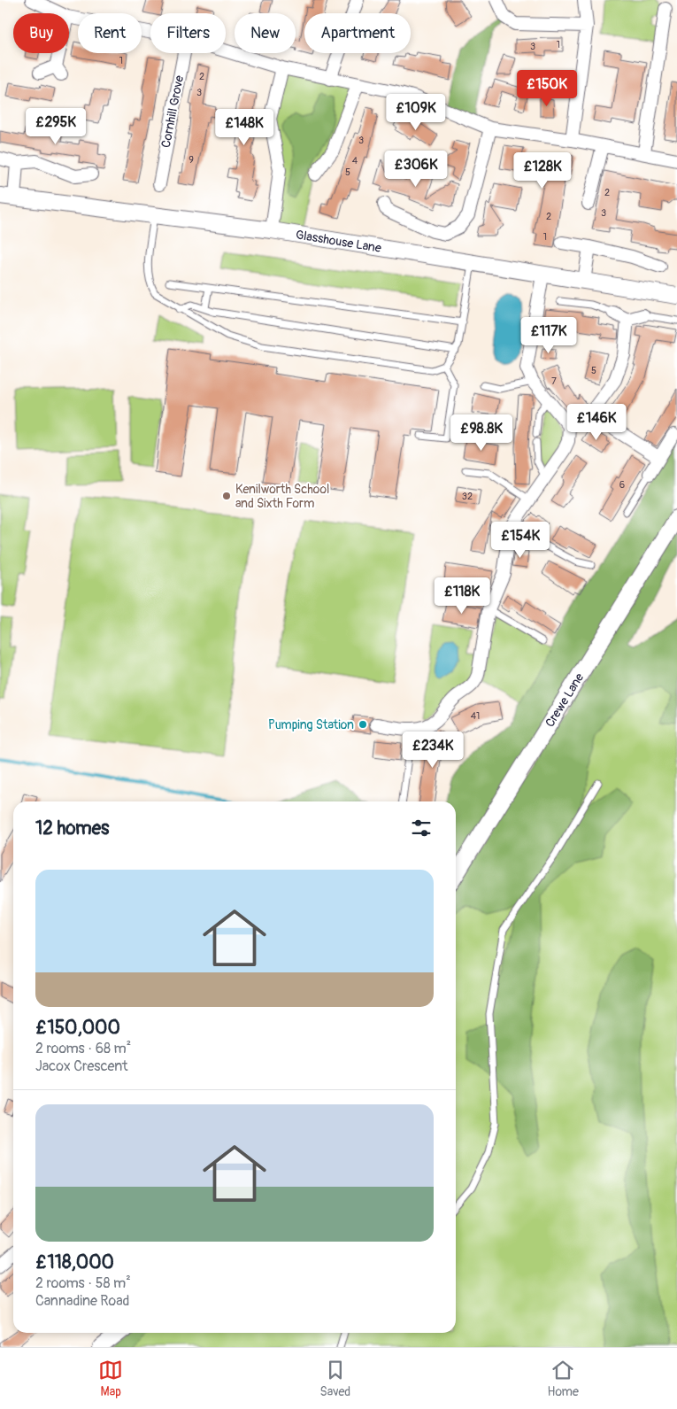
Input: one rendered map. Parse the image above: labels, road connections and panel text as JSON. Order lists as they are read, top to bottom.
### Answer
{
  "streets": {
    "street": ["Cornhill Grove", "Glasshouse Lane", "Crewe Lane"]
  },
  "places": ["Kenilworth School and Sixth Form", "Pumping Station"],
  "house_numbers": [
    "1",
    "3",
    "1",
    "2",
    "3",
    "3",
    "9",
    "4",
    "5",
    "2",
    "3",
    "2",
    "1",
    "5",
    "7",
    "6",
    "32",
    "41"
  ],
  "page": {
    "chip": [
      "Buy",
      "Rent",
      "Filters",
      "New",
      "Apartment"
    ],
    "price": [
      "£150K",
      "£109K",
      "£295K",
      "£148K",
      "£306K",
      "£128K",
      "£117K",
      "£146K",
      "£98.8K",
      "£154K",
      "£118K",
      "£234K"
    ],
    "heading": "12 homes",
    "list": [
      {
        "name": "£150,000",
        "note": "2 rooms · 68 m² · Jacox Crescent"
      },
      {
        "name": "£118,000",
        "note": "2 rooms · 58 m² · Cannadine Road"
      }
    ],
    "tabs": ["Map", "Saved", "Home"]
  }
}
